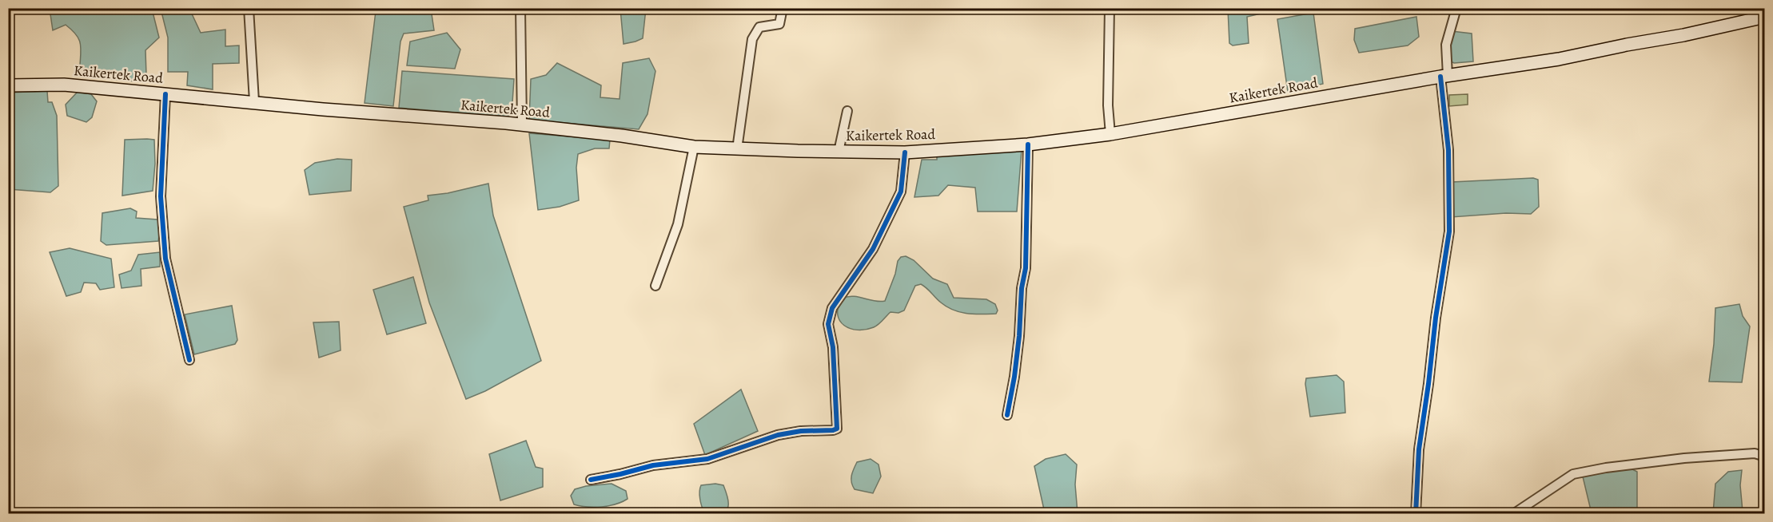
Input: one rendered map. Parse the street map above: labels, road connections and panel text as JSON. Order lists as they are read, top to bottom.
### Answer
{
  "streets": {
    "main road": ["Kaikertek Road"]
  }
}
